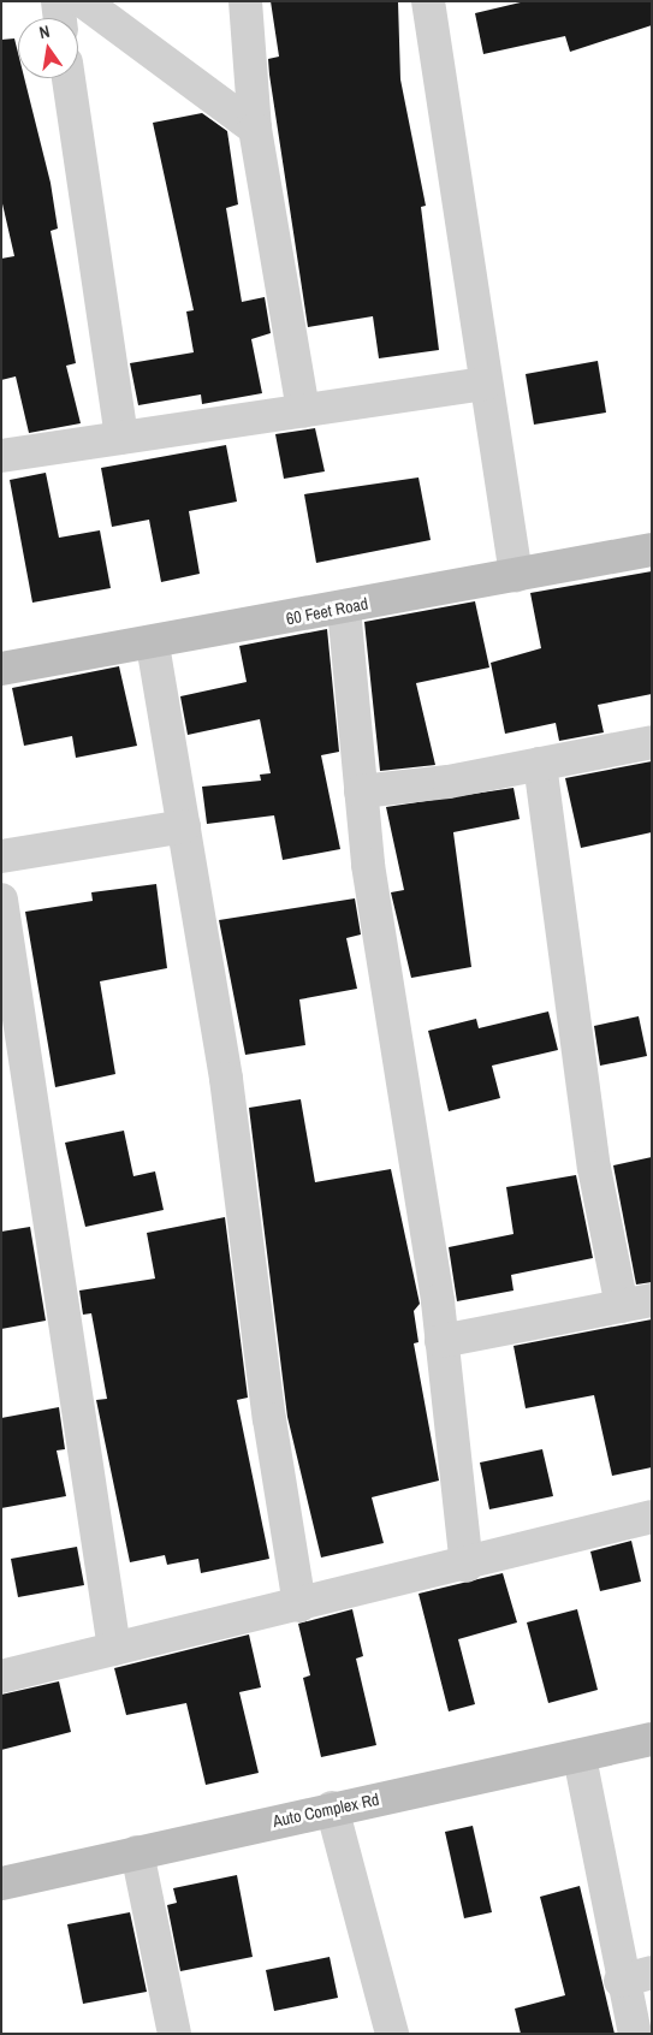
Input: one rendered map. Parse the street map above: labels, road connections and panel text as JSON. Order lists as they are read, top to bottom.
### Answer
{
  "streets": {
    "street": ["60 Feet Road", "Auto Complex Rd"]
  },
  "north": "top"
}
